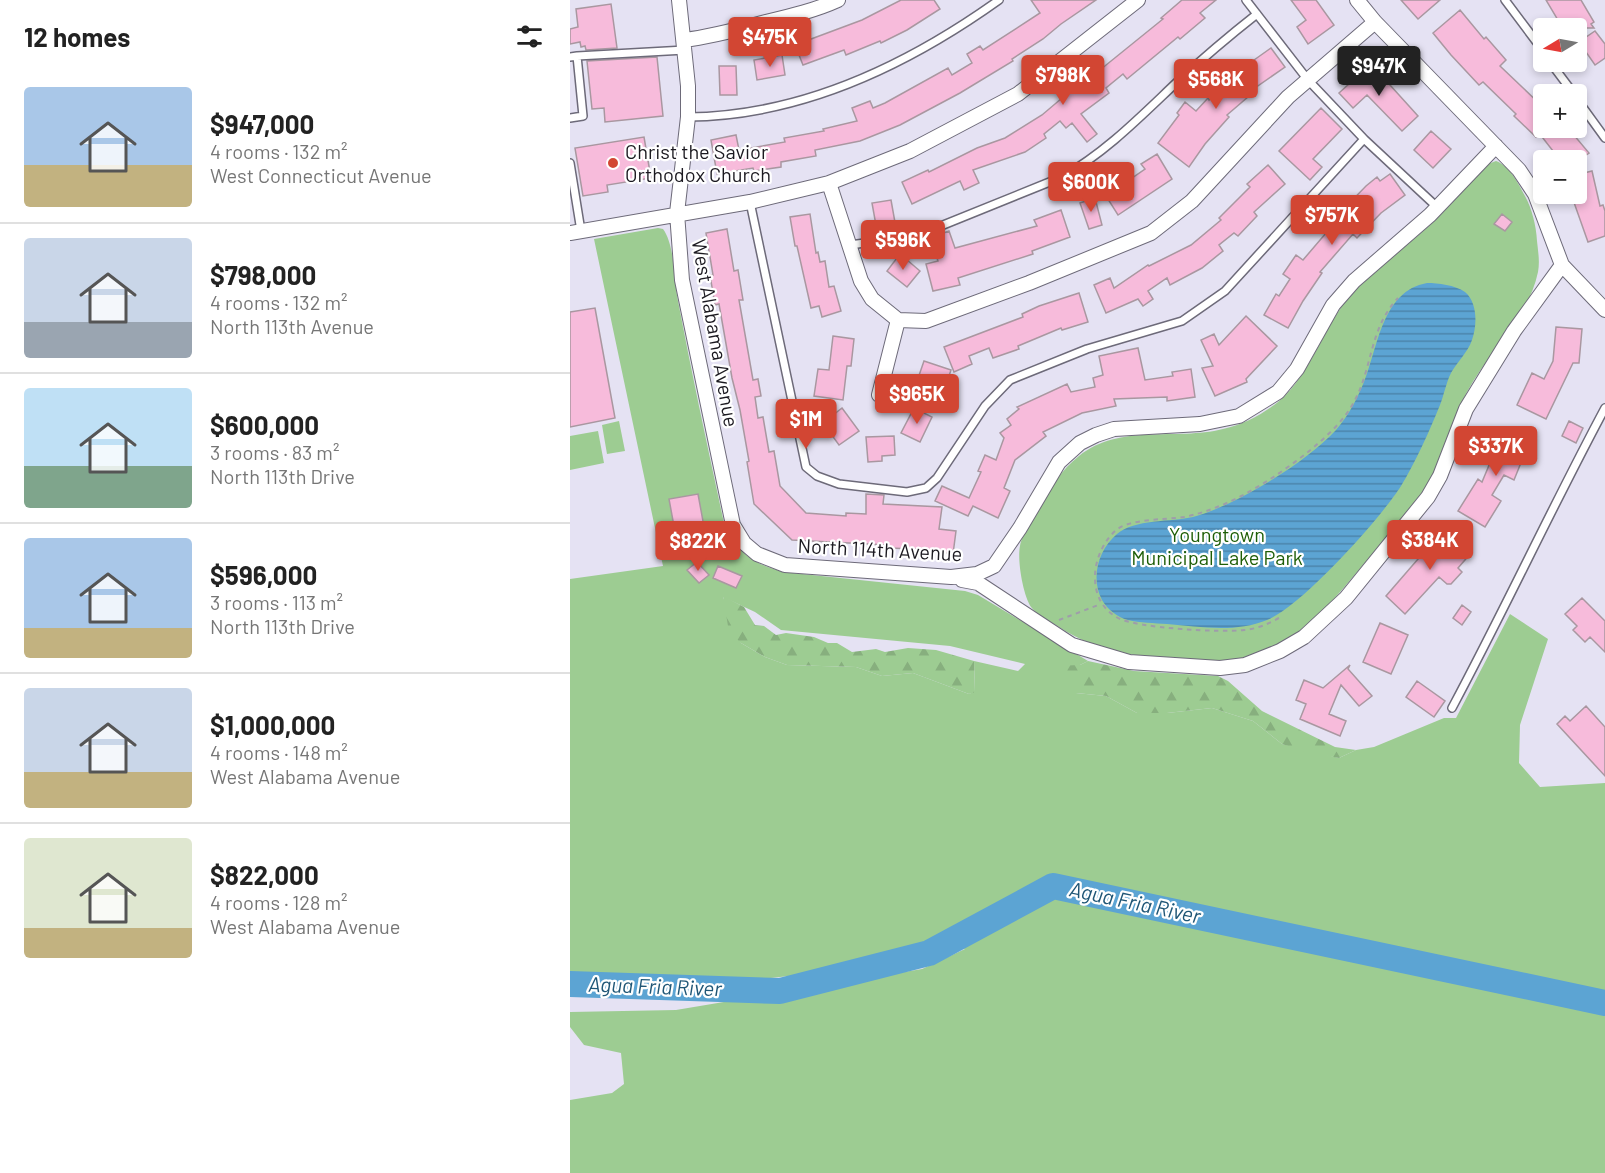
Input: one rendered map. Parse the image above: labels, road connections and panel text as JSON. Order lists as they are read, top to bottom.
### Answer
{
  "streets": {
    "street": ["West Alabama Avenue", "North 114th Avenue"]
  },
  "crossings": [
    ["West Alabama Avenue", "North 114th Avenue"]
  ],
  "water": ["Agua Fria River"],
  "parks": ["Youngtown Municipal Lake Park"],
  "places": ["Christ the Savior Orthodox Church"],
  "north": "left",
  "page": {
    "heading": "12 homes",
    "price": [
      "$475K",
      "$947K",
      "$798K",
      "$568K",
      "$600K",
      "$757K",
      "$596K",
      "$965K",
      "$1M",
      "$337K",
      "$384K",
      "$822K"
    ],
    "map_buttons": ["+", "−"],
    "list": [
      {
        "name": "$947,000",
        "note": "4 rooms · 132 m² · West Connecticut Avenue"
      },
      {
        "name": "$798,000",
        "note": "4 rooms · 132 m² · North 113th Avenue"
      },
      {
        "name": "$600,000",
        "note": "3 rooms · 83 m² · North 113th Drive"
      },
      {
        "name": "$596,000",
        "note": "3 rooms · 113 m² · North 113th Drive"
      },
      {
        "name": "$1,000,000",
        "note": "4 rooms · 148 m² · West Alabama Avenue"
      },
      {
        "name": "$822,000",
        "note": "4 rooms · 128 m² · West Alabama Avenue"
      }
    ]
  }
}
